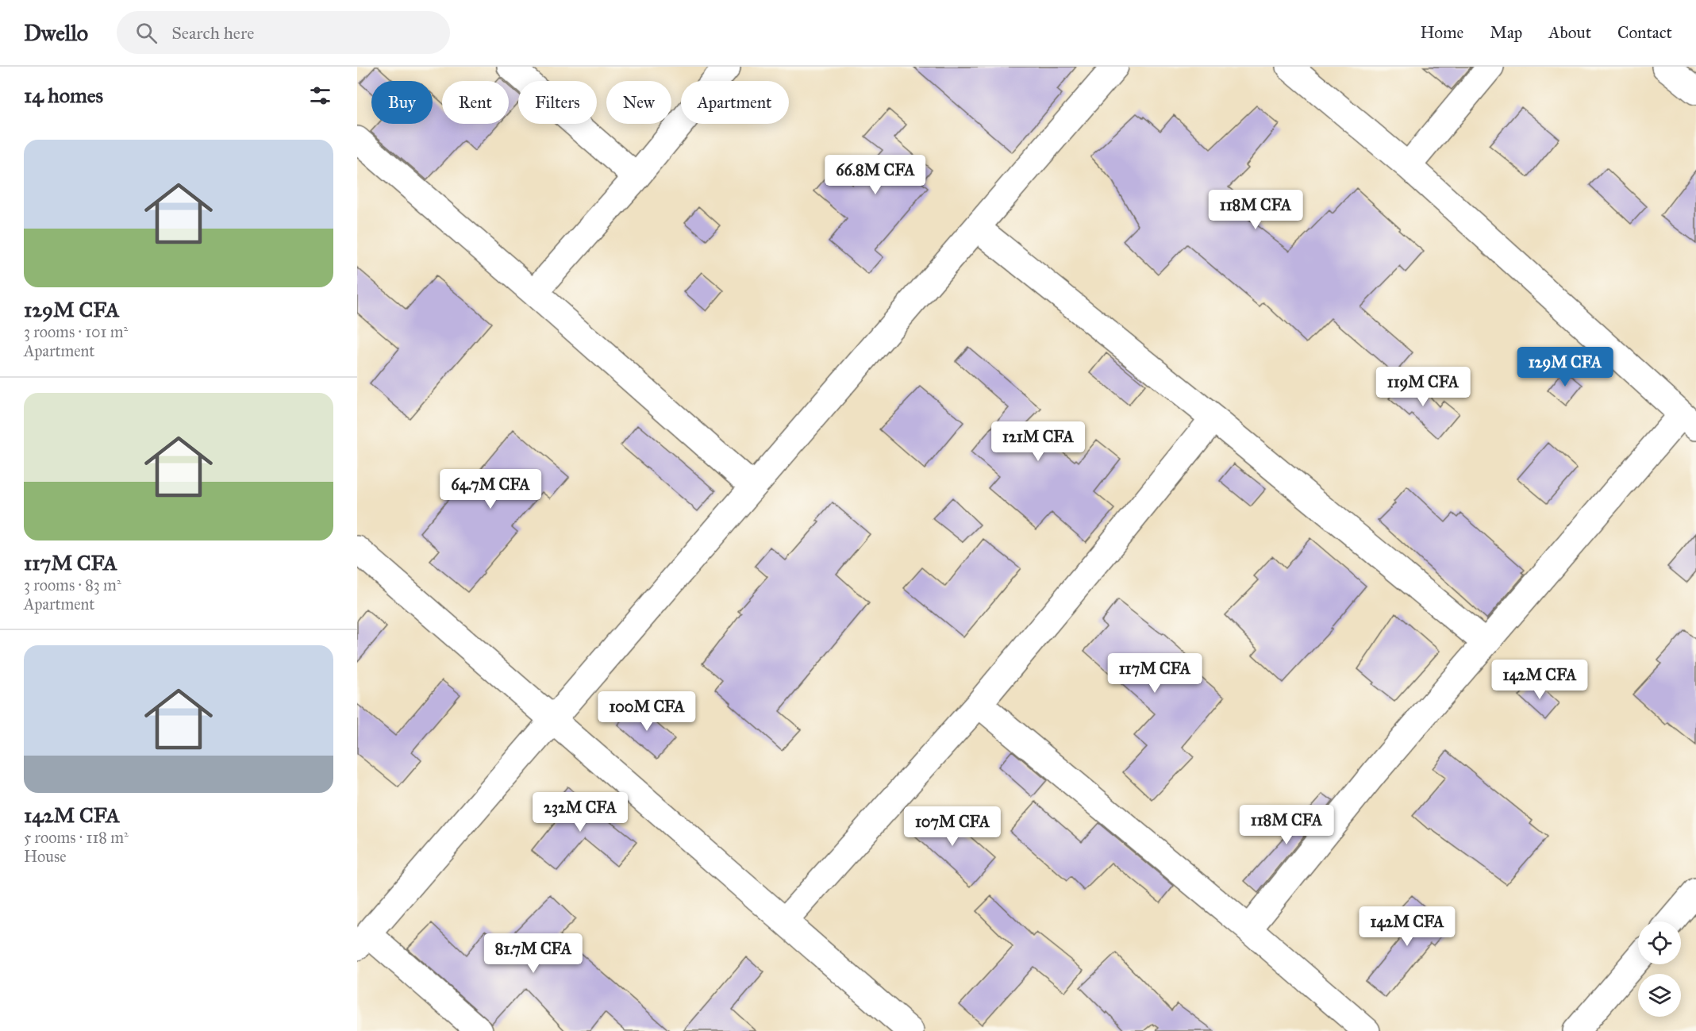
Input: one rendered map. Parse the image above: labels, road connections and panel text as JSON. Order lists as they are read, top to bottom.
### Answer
{
  "page": {
    "header": "Dwello",
    "search": "Search here",
    "nav": [
      "Home",
      "Map",
      "About",
      "Contact"
    ],
    "heading": "14 homes",
    "chip": [
      "Buy",
      "Rent",
      "Filters",
      "New",
      "Apartment"
    ],
    "list": [
      {
        "name": "129M CFA",
        "note": "3 rooms · 101 m² · Apartment"
      },
      {
        "name": "117M CFA",
        "note": "3 rooms · 83 m² · Apartment"
      },
      {
        "name": "142M CFA",
        "note": "5 rooms · 118 m² · House"
      }
    ],
    "price": [
      "66.8M CFA",
      "118M CFA",
      "129M CFA",
      "119M CFA",
      "121M CFA",
      "64.7M CFA",
      "117M CFA",
      "142M CFA",
      "100M CFA",
      "232M CFA",
      "118M CFA",
      "107M CFA",
      "142M CFA",
      "81.7M CFA"
    ]
  }
}
